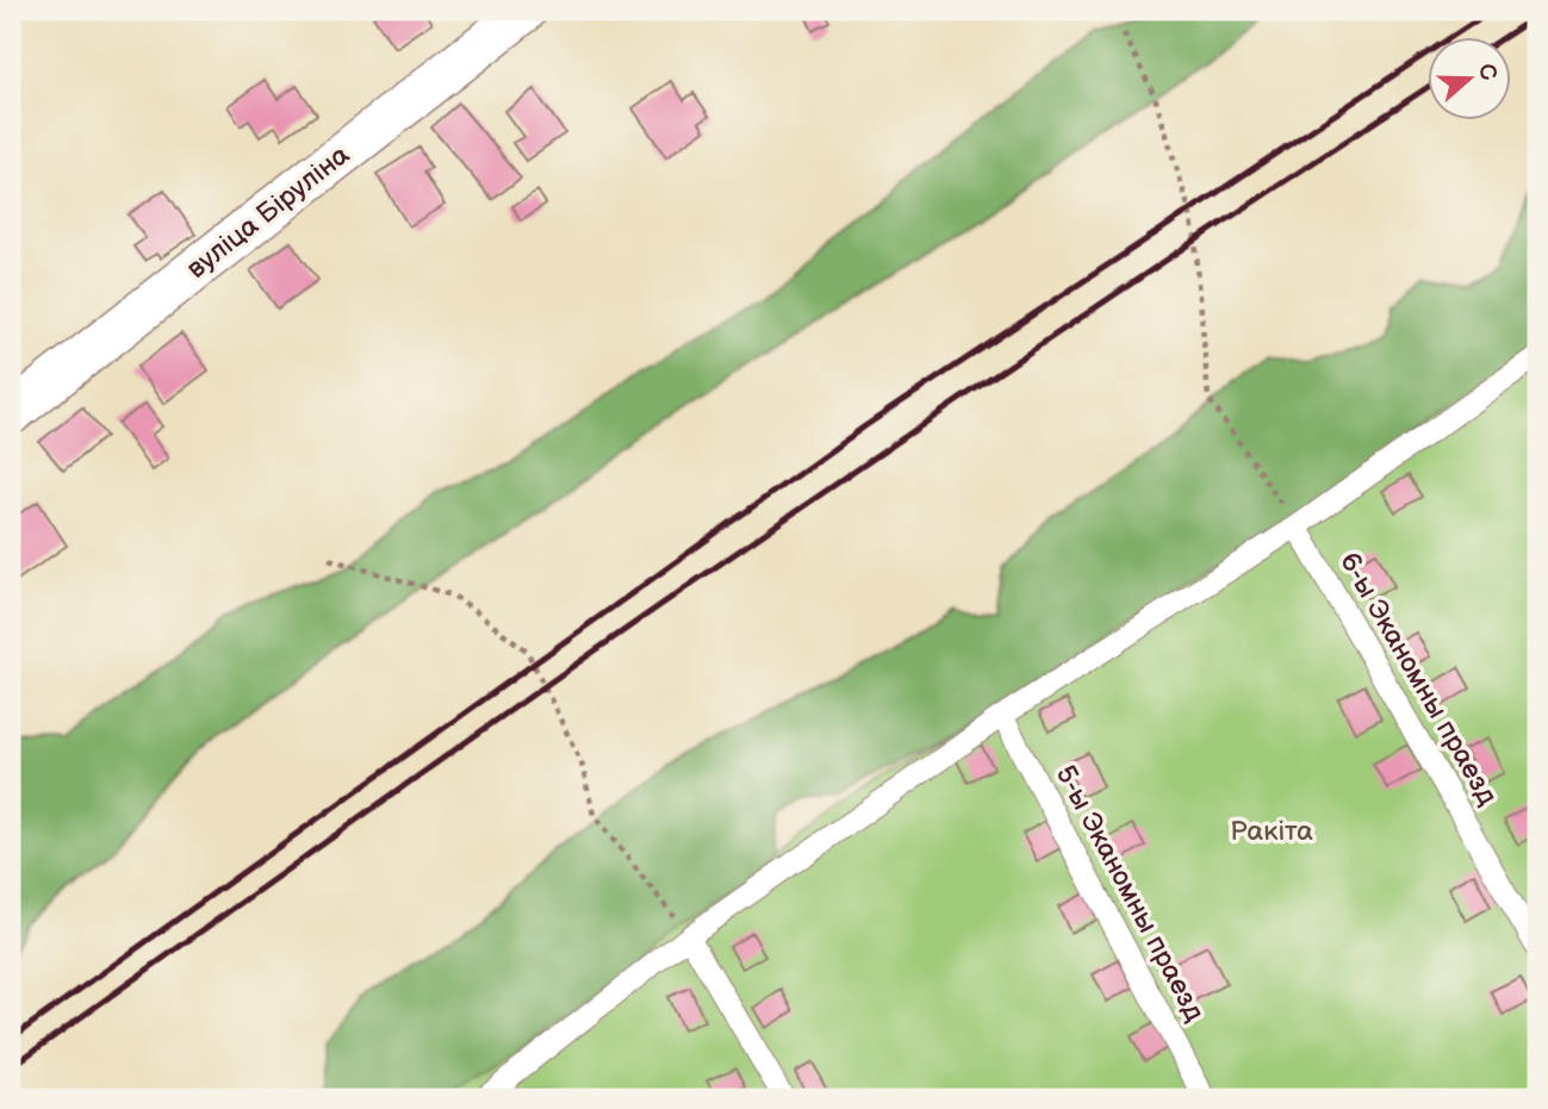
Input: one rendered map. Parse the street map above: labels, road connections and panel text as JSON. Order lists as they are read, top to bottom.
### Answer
{
  "streets": {
    "street": ["вуліца Біруліна"],
    "lane": ["6-ы Эканомны праезд", "5-ы Эканомны праезд"]
  },
  "parks": ["Ракіта"],
  "north": "right"
}
